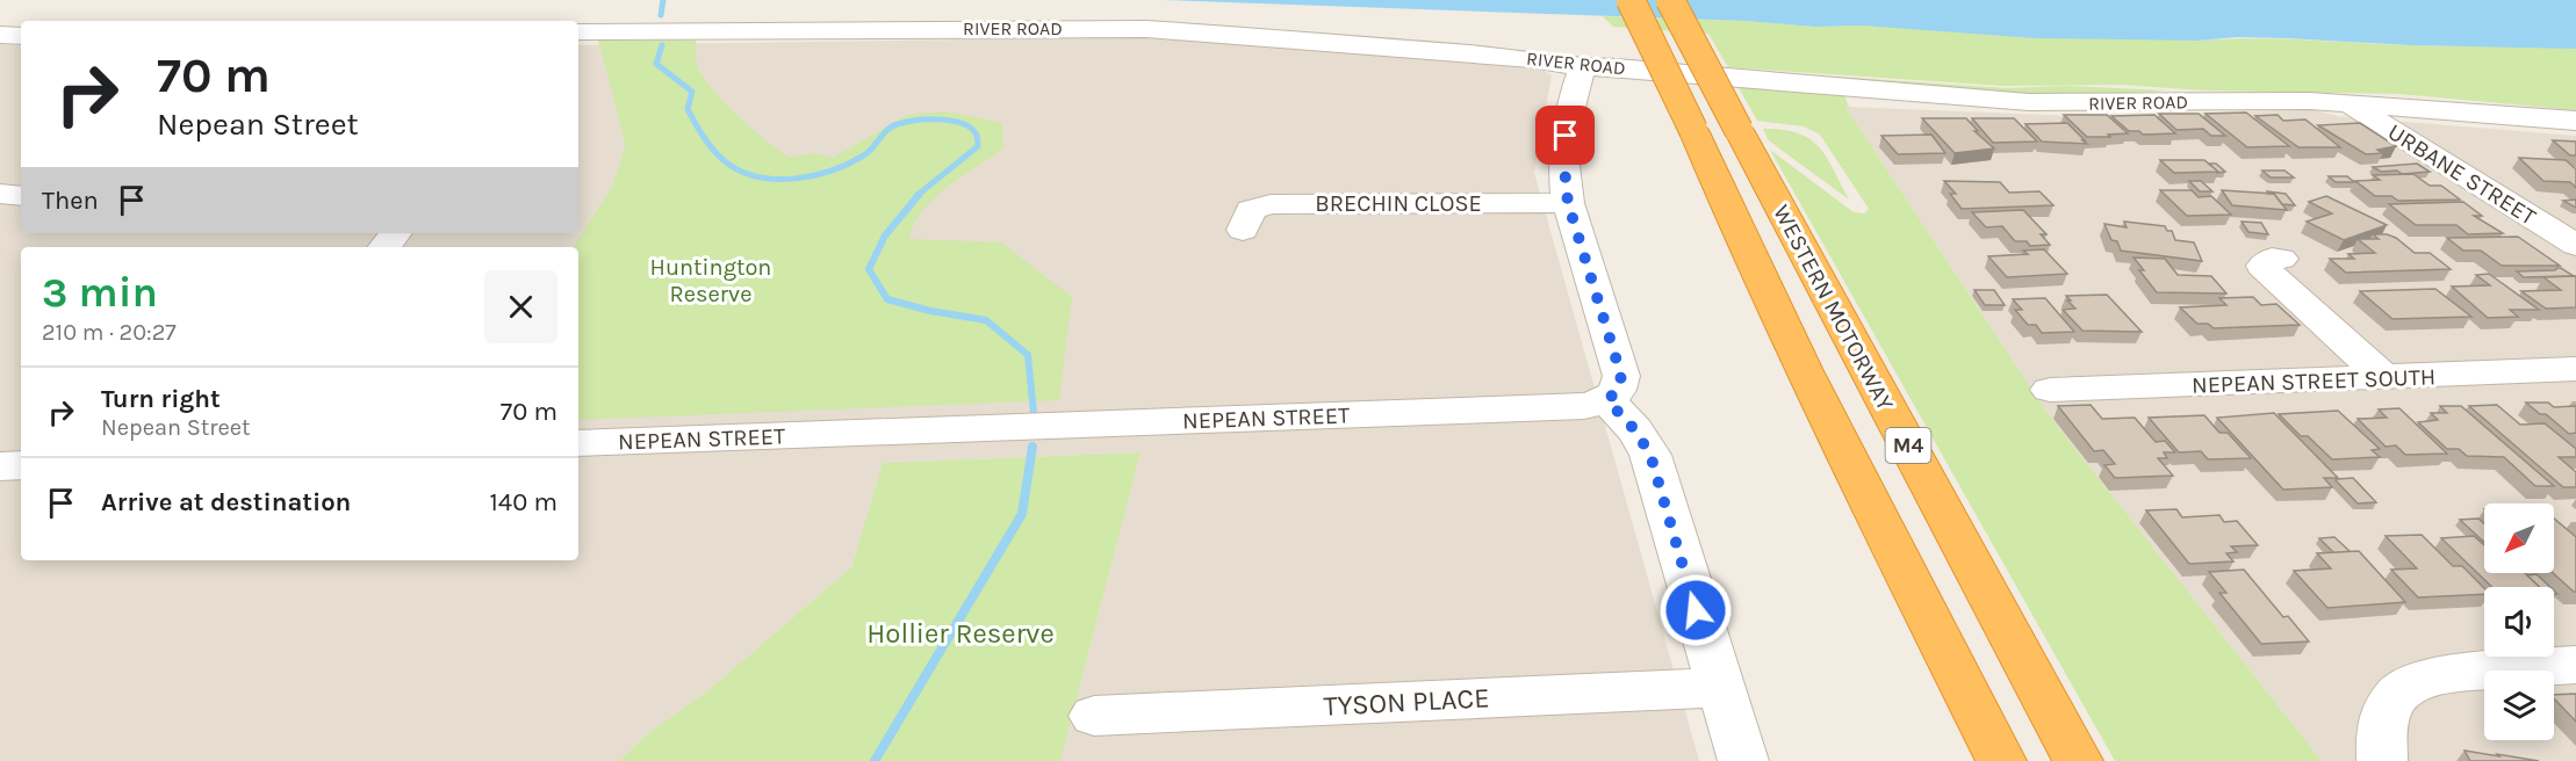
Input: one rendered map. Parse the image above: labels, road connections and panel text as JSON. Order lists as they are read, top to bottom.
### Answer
{
  "streets": {
    "highway": ["WESTERN MOTORWAY", "M4"],
    "street": [
      "RIVER ROAD",
      "URBANE STREET",
      "BRECHIN CLOSE",
      "NEPEAN STREET SOUTH",
      "NEPEAN STREET",
      "TYSON PLACE"
    ]
  },
  "crossings": [
    ["RIVER ROAD", "URBANE STREET"]
  ],
  "parks": ["Huntington Reserve", "Hollier Reserve"],
  "north": "bottom left",
  "page": {
    "turn": ["70 m", "Nepean Street"],
    "then": "Then",
    "heading": ["3 min", "210 m · 20:27"],
    "list": [
      {
        "name": "Turn right",
        "note": "Nepean Street",
        "value": "70 m"
      },
      {
        "name": "Arrive at destination",
        "value": "140 m"
      }
    ]
  }
}
